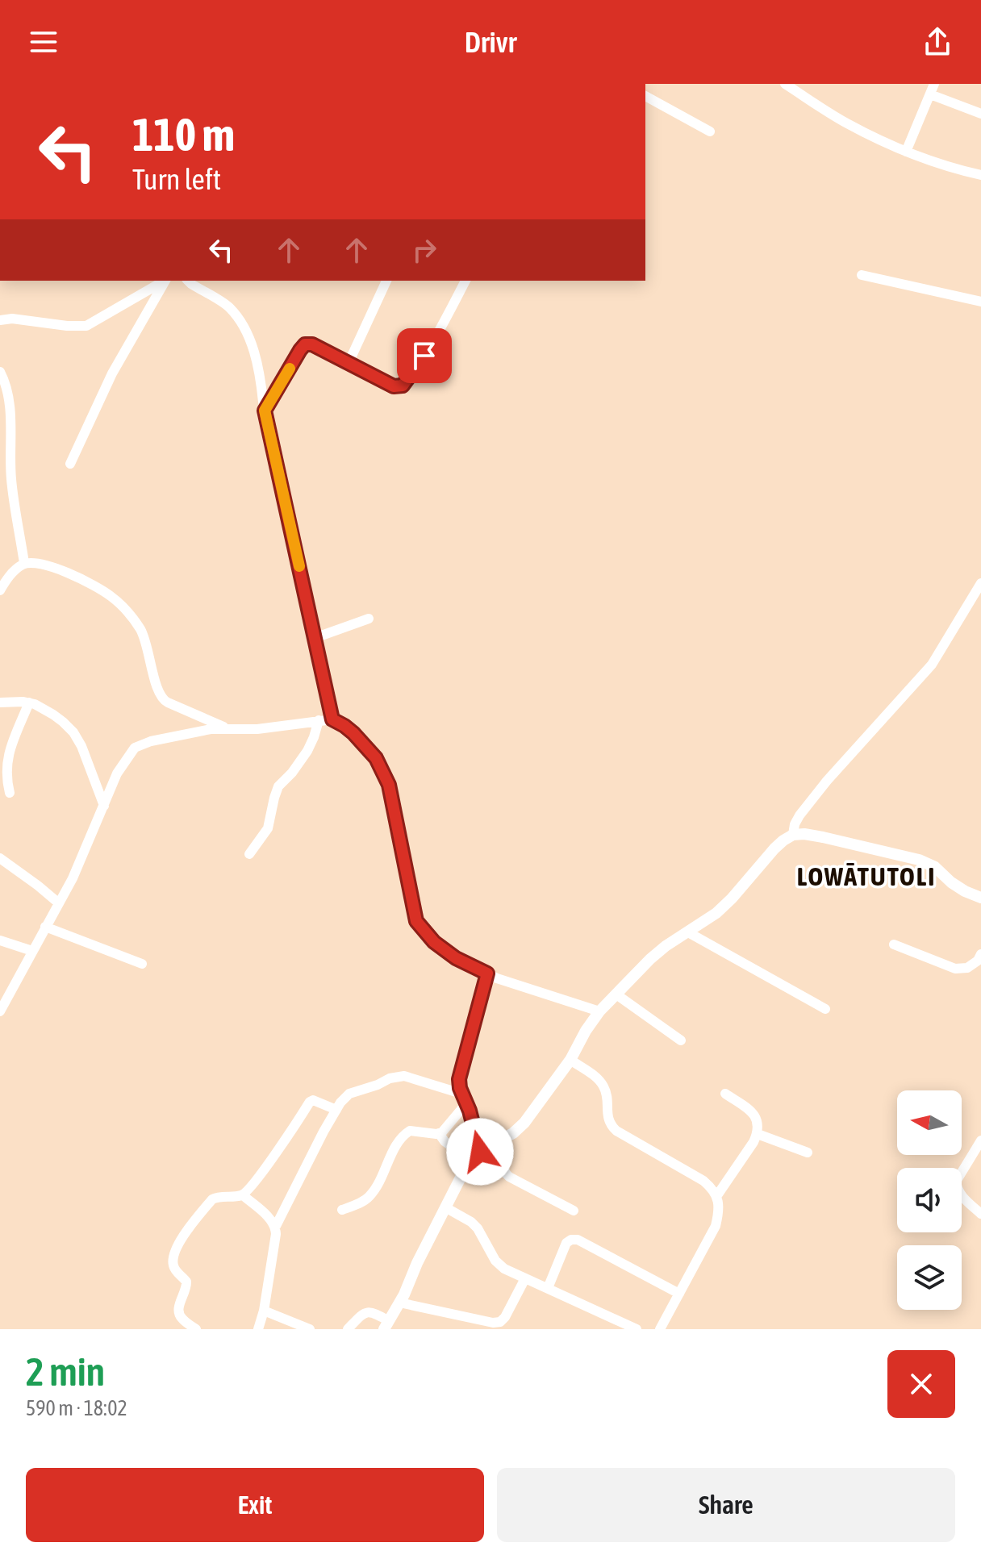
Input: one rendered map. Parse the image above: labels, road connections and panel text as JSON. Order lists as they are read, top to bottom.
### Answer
{
  "districts": ["LOWĀTUTOLI"],
  "north": "left",
  "page": {
    "header": "Drivr",
    "turn": ["110 m", "Turn left"],
    "heading": ["2 min", "590 m · 18:02"],
    "buttons": ["Exit", "Share"]
  }
}
